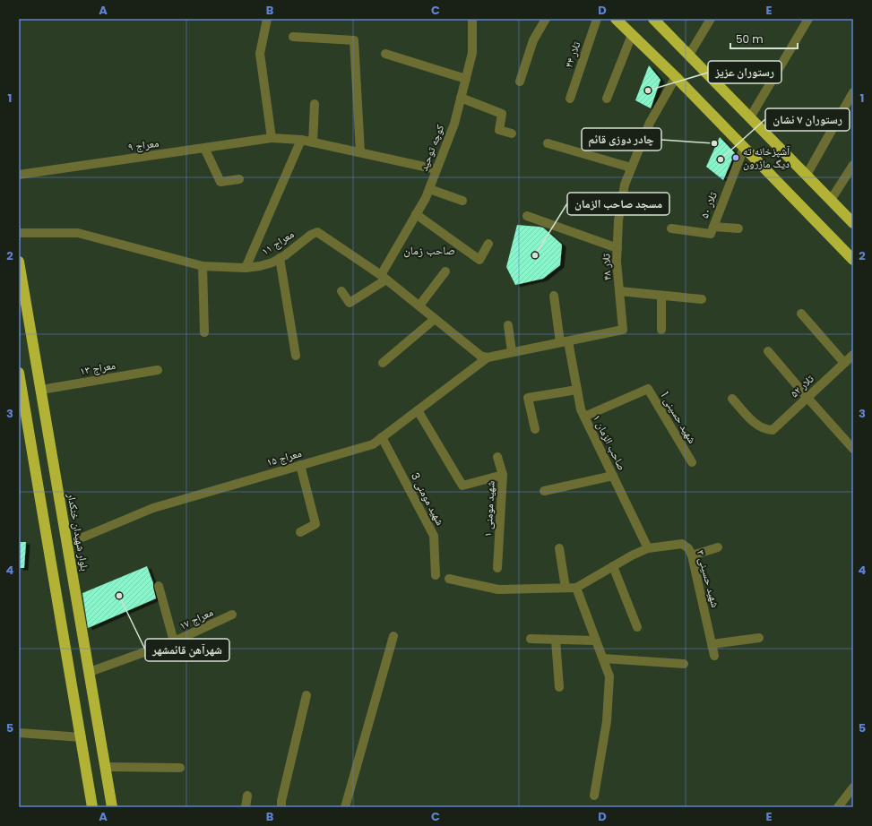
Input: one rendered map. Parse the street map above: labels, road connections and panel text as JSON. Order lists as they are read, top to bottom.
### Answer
{
  "streets": {
    "highway": ["بلوار شهیدان خنکدار"],
    "street": [
      "تلار ۴۴",
      "معراج ۹",
      "کوچه توحید",
      "تلار ۵۰",
      "معراج ۱۱",
      "تلار ۴۸",
      "معراج ۱۳",
      "تلار ۵۲",
      "شهید حسینی 1",
      "صاحب الزمان ۱",
      "معراج ۱۵",
      "شهید مومنی 3",
      "شهید مومنی ۱",
      "شهید حسینی ۳",
      "معراج ۱۷"
    ]
  },
  "crossings": [
    ["معراج ۹", "کوچه توحید"],
    ["کوچه توحید", "معراج ۱۱"],
    ["معراج ۱۱", "تلار ۴۸"],
    ["معراج ۱۱", "معراج ۱۵"],
    ["تلار ۴۸", "صاحب الزمان ۱"],
    ["تلار ۴۸", "معراج ۱۵"],
    ["معراج ۱۳", "بلوار شهیدان خنکدار"],
    ["شهید حسینی 1", "صاحب الزمان ۱"],
    ["صاحب الزمان ۱", "شهید حسینی ۳"],
    ["معراج ۱۵", "شهید مومنی 3"],
    ["معراج ۱۵", "شهید مومنی ۱"],
    ["معراج ۱۵", "بلوار شهیدان خنکدار"],
    ["بلوار شهیدان خنکدار", "معراج ۱۷"]
  ],
  "districts": ["صاحب زمان"],
  "places": [
    "رستوران عزیز",
    "چادر دوزی قائم",
    "آشپزخانه ته دیگ مازرون",
    "رستوران ۷ نشان",
    "مسجد صاحب الزمان",
    "شهرآهن قائمشهر"
  ],
  "scale_bar": "50 m",
  "grid": {
    "columns": [
      "A",
      "B",
      "C",
      "D",
      "E"
    ],
    "rows": [
      "1",
      "2",
      "3",
      "4",
      "5"
    ]
  }
}
